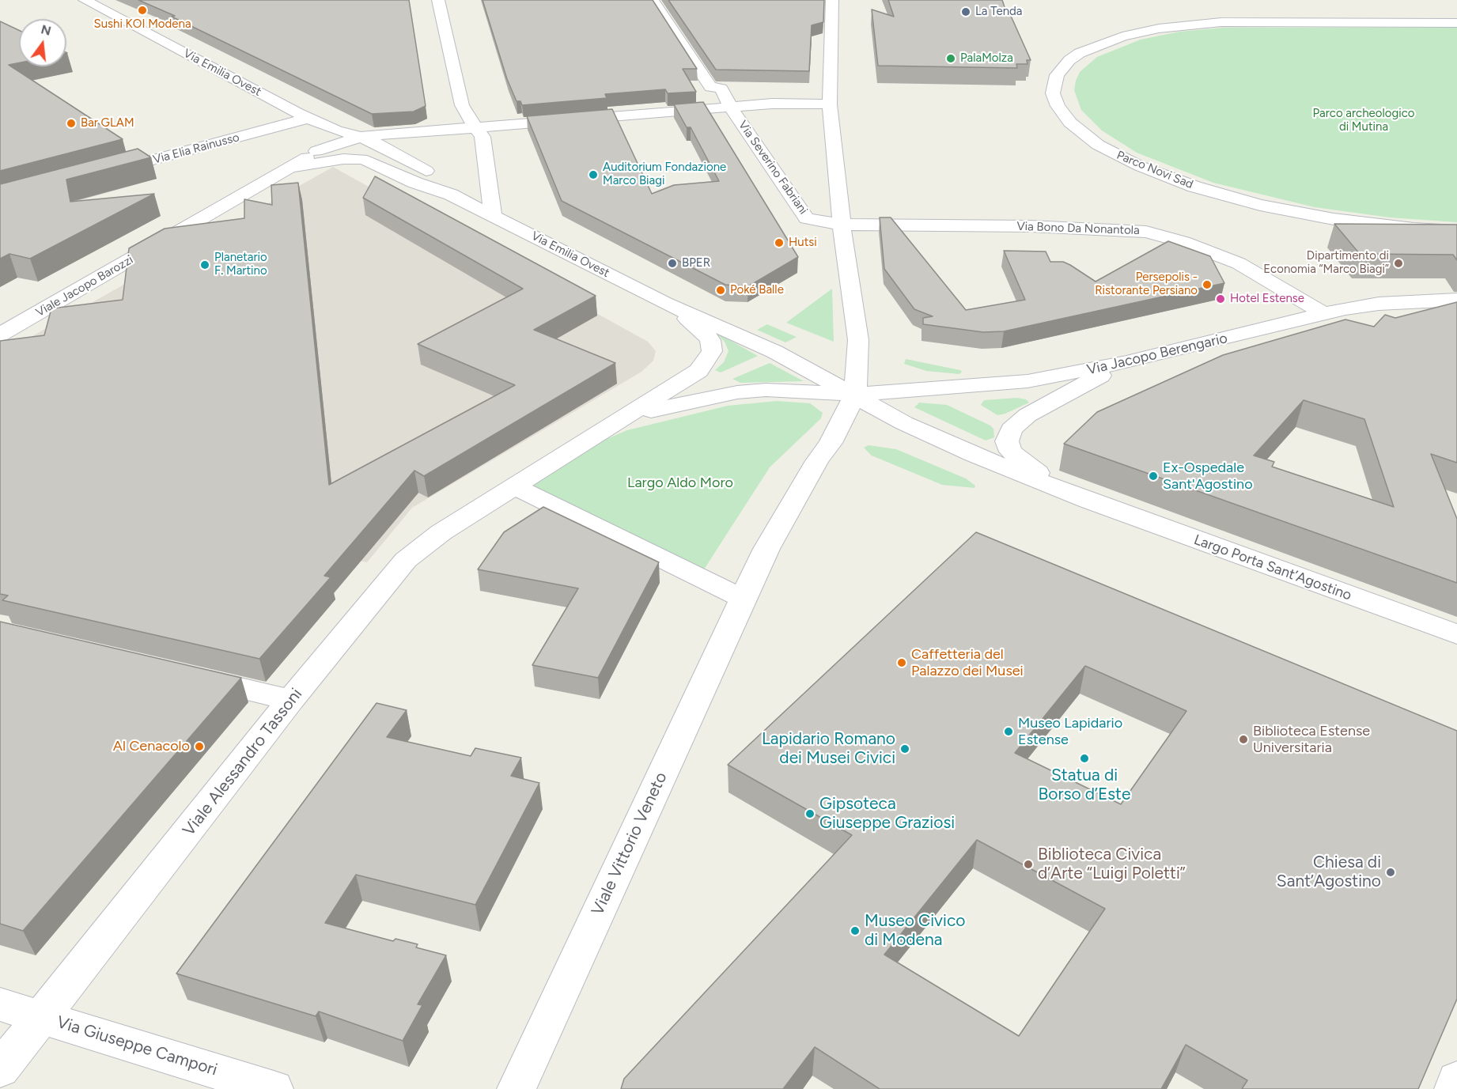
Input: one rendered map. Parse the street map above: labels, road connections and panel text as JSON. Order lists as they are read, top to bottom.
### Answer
{
  "streets": {
    "street": [
      "Via Emilia Ovest",
      "Via Elia Rainusso",
      "Via Severino Fabriani",
      "Parco Novi Sad",
      "Via Bono Da Nonantola",
      "Viale Jacopo Barozzi",
      "Via Jacopo Berengario",
      "Largo Porta Sant’Agostino",
      "Viale Alessandro Tassoni",
      "Viale Vittorio Veneto",
      "Via Giuseppe Campori"
    ]
  },
  "crossings": [
    ["Via Emilia Ovest", "Via Elia Rainusso"],
    ["Via Emilia Ovest", "Viale Jacopo Barozzi"],
    ["Via Severino Fabriani", "Via Bono Da Nonantola"],
    ["Via Bono Da Nonantola", "Via Jacopo Berengario"],
    ["Via Jacopo Berengario", "Largo Porta Sant’Agostino"],
    ["Viale Alessandro Tassoni", "Via Giuseppe Campori"]
  ],
  "parks": ["Parco archeologico di Mutina", "Largo Aldo Moro"],
  "places": [
    "Sushi KOI Modena",
    "La Tenda",
    "PalaMolza",
    "Bar GLAM",
    "Auditorium Fondazione Marco Biagi",
    "Hutsi",
    "BPER",
    "Dipartimento di Economia “Marco Biagi”",
    "Planetario F. Martino",
    "Persepolis - Ristorante Persiano",
    "Poké Balle",
    "Hotel Estense",
    "Ex-Ospedale Sant'Agostino",
    "Caffetteria del Palazzo dei Musei",
    "Museo Lapidario Estense",
    "Biblioteca Estense Universitaria",
    "Al Cenacolo",
    "Lapidario Romano dei Musei Civici",
    "Statua di Borso d’Este",
    "Gipsoteca Giuseppe Graziosi",
    "Biblioteca Civica d’Arte “Luigi Poletti”",
    "Chiesa di Sant’Agostino",
    "Museo Civico di Modena"
  ],
  "north": "top"
}
